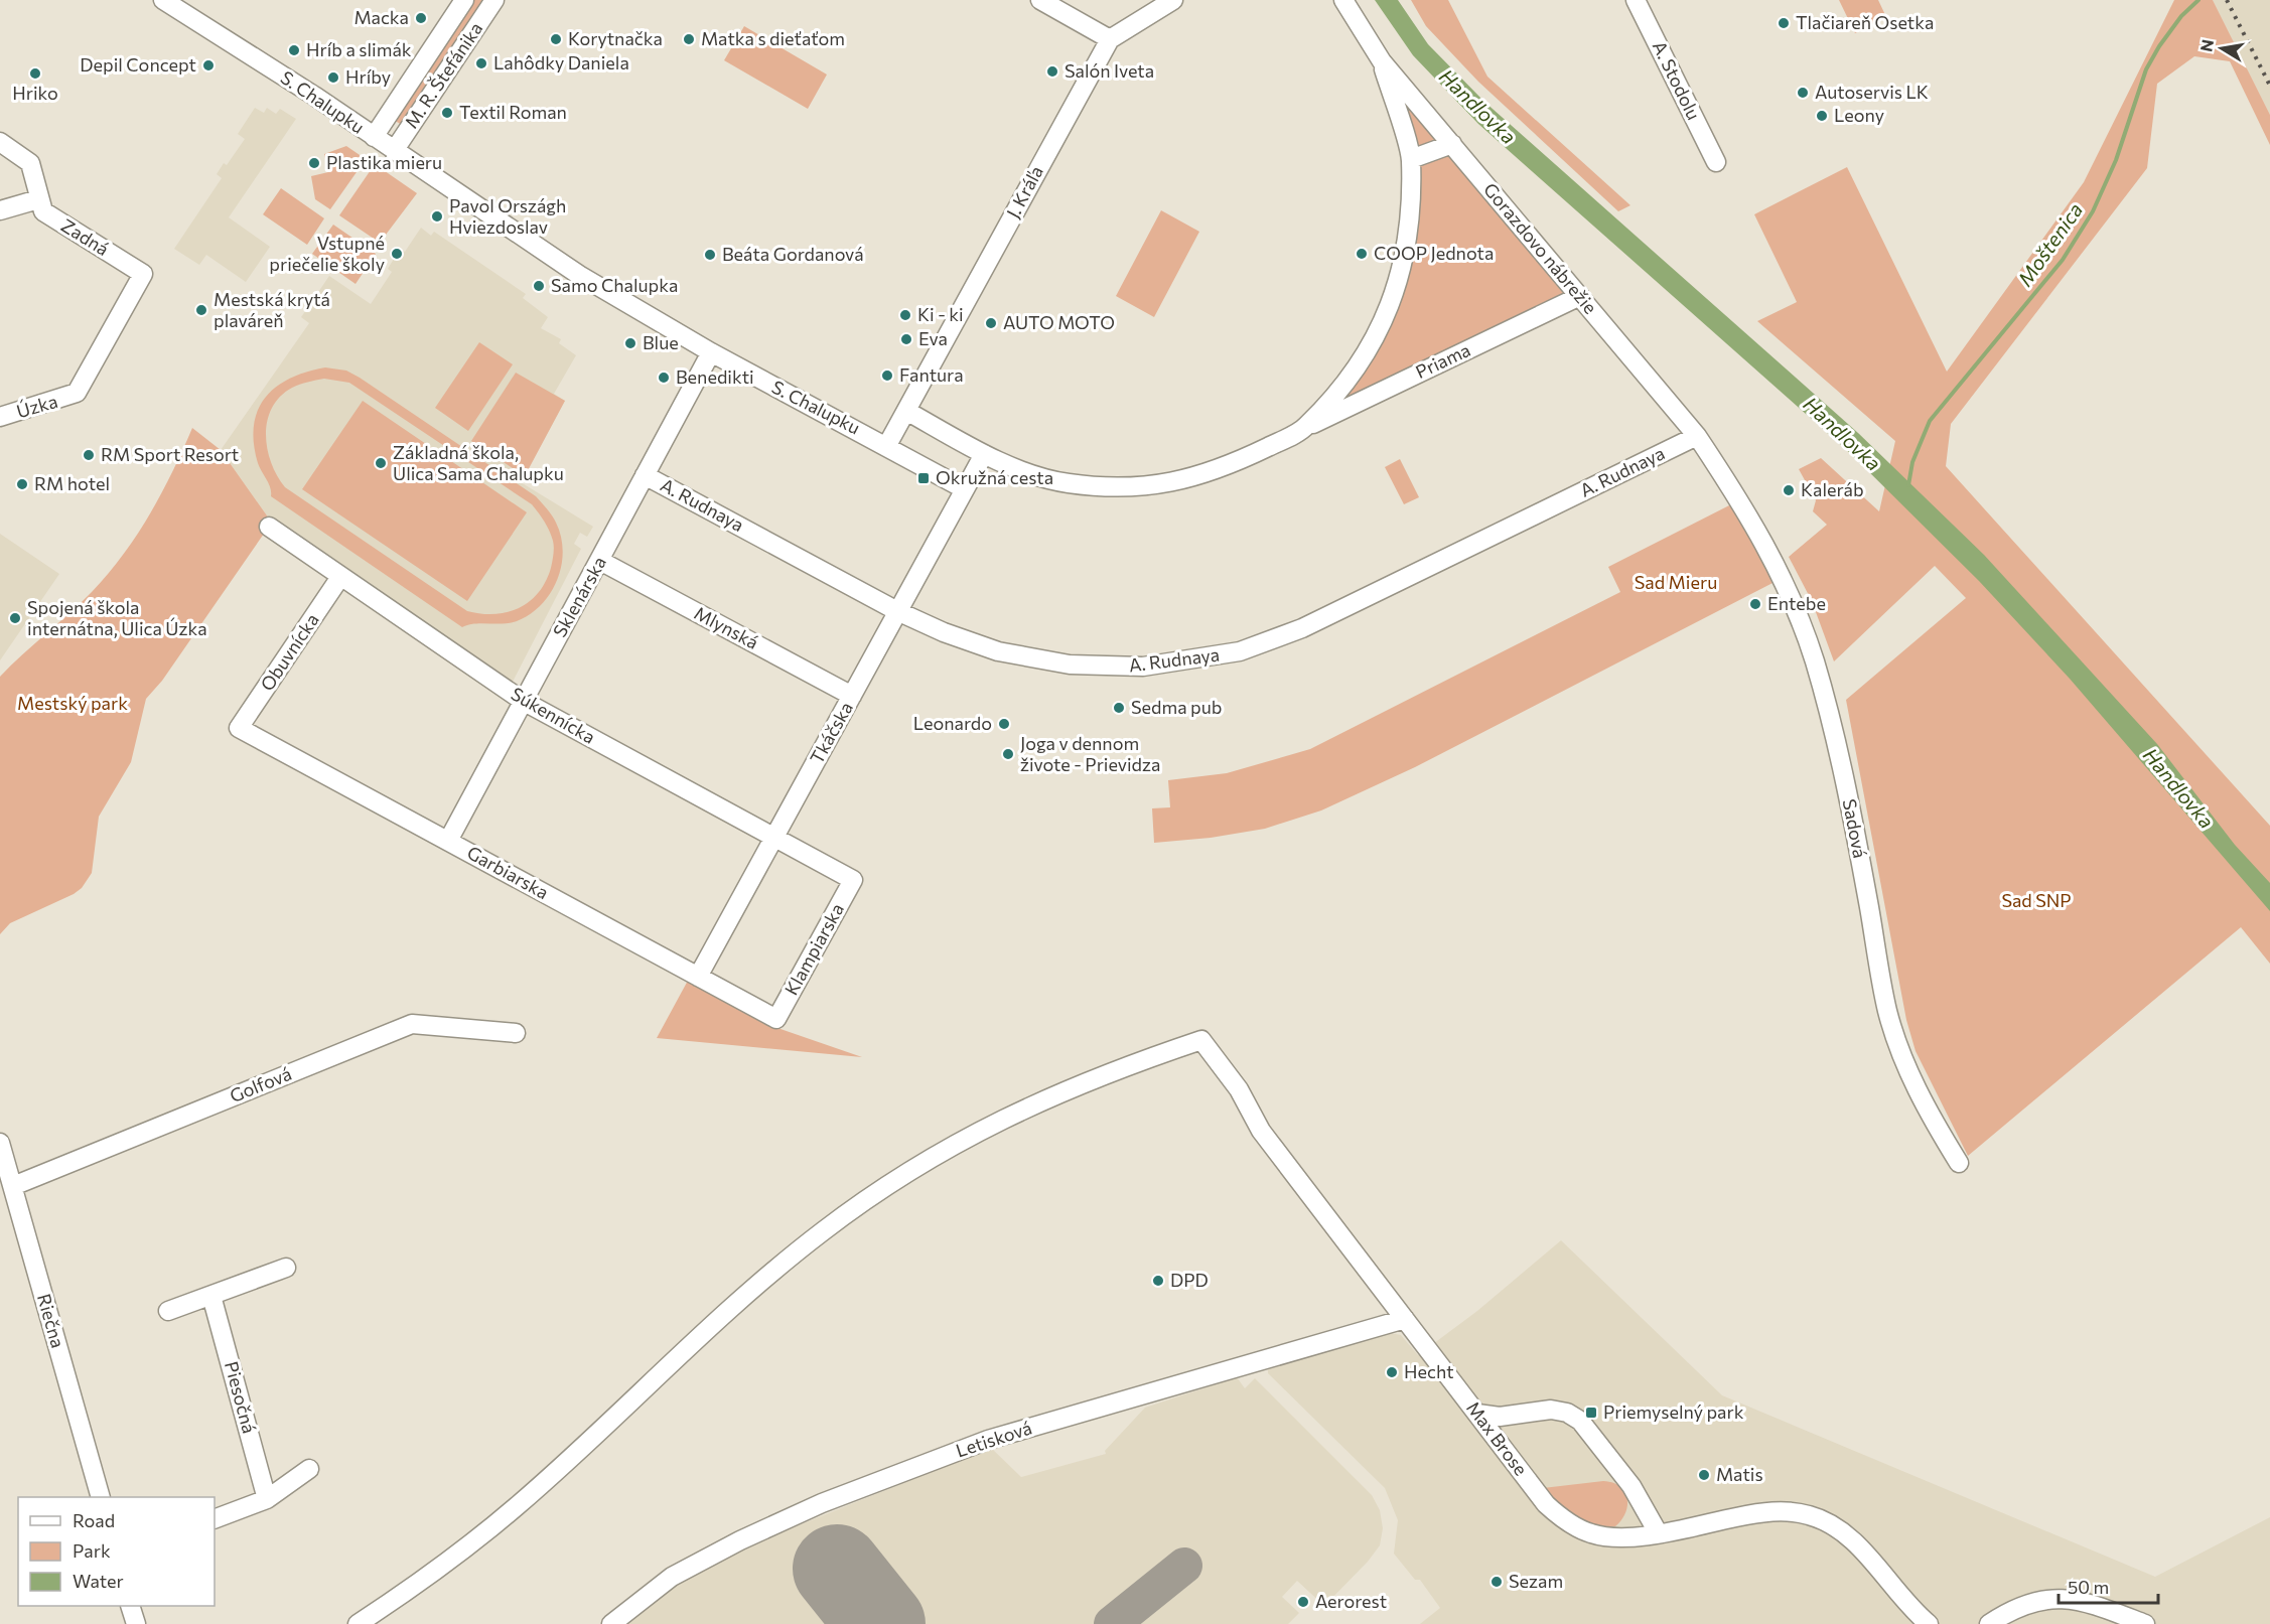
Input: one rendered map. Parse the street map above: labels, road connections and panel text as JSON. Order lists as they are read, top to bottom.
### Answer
{
  "streets": {
    "street": [
      "M. R. Štefánika",
      "A. Stodolu",
      "S. Chalupku",
      "J. Kráľa",
      "Zadná",
      "Gorazdovo nábrežie",
      "Priama",
      "Úzka",
      "A. Rudnaya",
      "Sklenárska",
      "Mlynská",
      "Obuvnícka",
      "Súkennícka",
      "Tkáčska",
      "Sadová",
      "Garbiarska",
      "Klampiarska",
      "Golfová",
      "Riečna",
      "Piesočná",
      "Max Brose",
      "Letisková"
    ]
  },
  "crossings": [
    ["M. R. Štefánika", "S. Chalupku"],
    ["S. Chalupku", "Sklenárska"],
    ["S. Chalupku", "Tkáčska"],
    ["Zadná", "Úzka"],
    ["Gorazdovo nábrežie", "Priama"],
    ["Gorazdovo nábrežie", "A. Rudnaya"],
    ["Gorazdovo nábrežie", "Sadová"],
    ["A. Rudnaya", "Sklenárska"],
    ["A. Rudnaya", "Tkáčska"],
    ["Sklenárska", "Mlynská"],
    ["Sklenárska", "Súkennícka"],
    ["Sklenárska", "Garbiarska"],
    ["Mlynská", "Tkáčska"],
    ["Obuvnícka", "Súkennícka"],
    ["Obuvnícka", "Garbiarska"],
    ["Súkennícka", "Tkáčska"],
    ["Súkennícka", "Klampiarska"],
    ["Tkáčska", "Garbiarska"],
    ["Garbiarska", "Klampiarska"],
    ["Golfová", "Riečna"],
    ["Max Brose", "Letisková"]
  ],
  "water": ["Handlovka", "Moštenica"],
  "parks": ["Sad Mieru", "Mestský park", "Sad SNP"],
  "places": {
    "other": [
      "Macka",
      "Tlačiareň Osetka",
      "Korytnačka",
      "Matka s dieťaťom",
      "Hríb a slimák",
      "Lahôdky Daniela",
      "Depil Concept",
      "Salón Iveta",
      "Hriko",
      "Hríby",
      "Autoservis LK",
      "Textil Roman",
      "Leony",
      "Plastika mieru",
      "Pavol Országh Hviezdoslav",
      "Vstupné priečelie školy",
      "COOP Jednota",
      "Beáta Gordanová",
      "Samo Chalupka",
      "Mestská krytá plaváreň",
      "Ki - ki",
      "AUTO MOTO",
      "Eva",
      "Blue",
      "Fantura",
      "Benedikti",
      "RM Sport Resort",
      "Základná škola, Ulica Sama Chalupku",
      "RM hotel",
      "Kaleráb",
      "Entebe",
      "Spojená škola internátna, Ulica Úzka",
      "Sedma pub",
      "Leonardo",
      "Joga v dennom živote - Prievidza",
      "DPD",
      "Hecht",
      "Matis",
      "Sezam",
      "Aerorest"
    ],
    "transit": ["Okružná cesta", "Priemyselný park"]
  },
  "legend": ["Road", "Park", "Water"],
  "scale_bar": "50 m",
  "north": "left"
}
